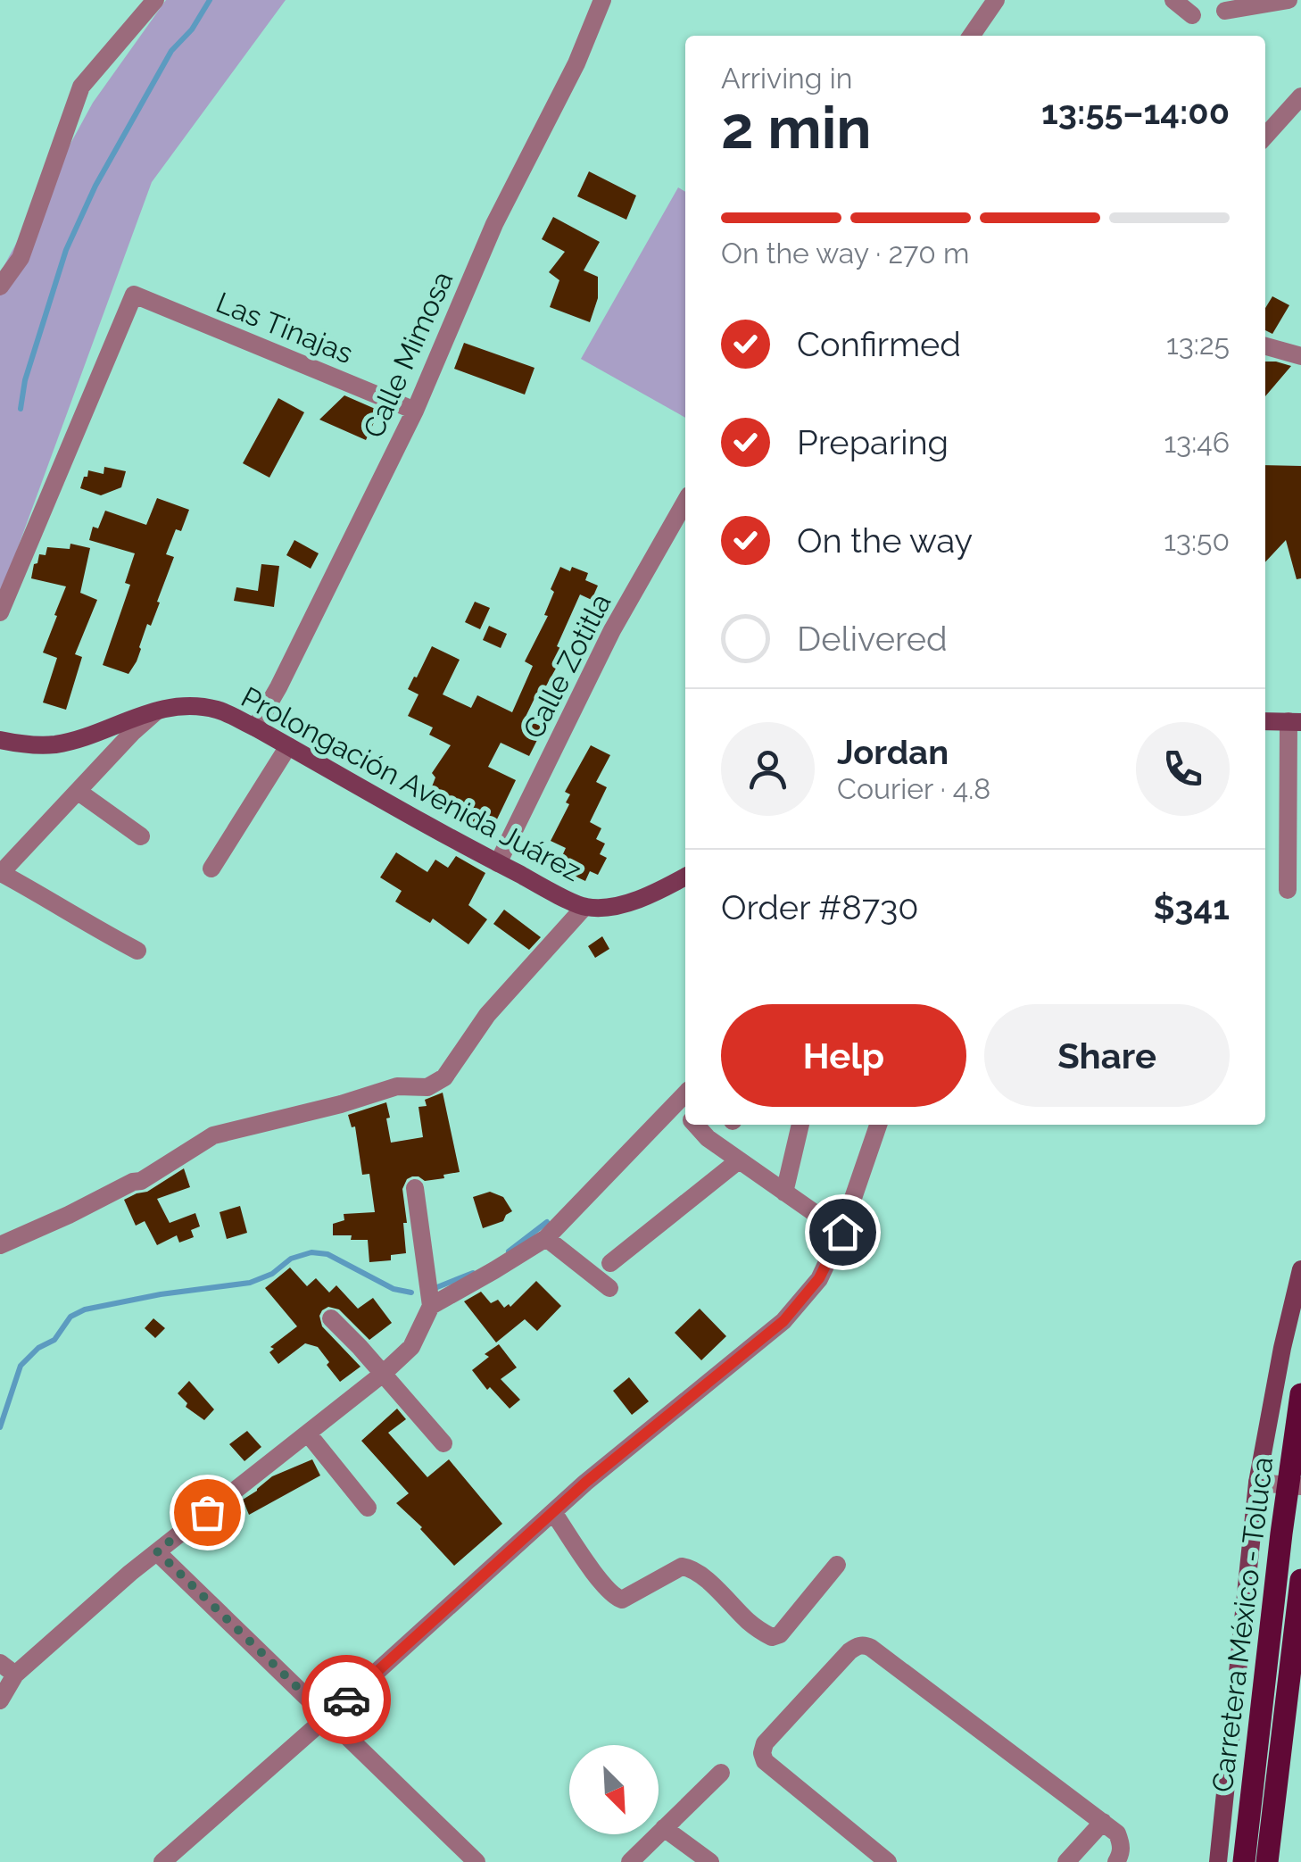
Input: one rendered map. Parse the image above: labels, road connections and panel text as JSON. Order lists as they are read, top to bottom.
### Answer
{
  "streets": {
    "main road": ["Carretera México - Toluca"],
    "street": [
      "Las Tinajas",
      "Calle Mimosa",
      "Calle Zotitla",
      "Prolongación Avenida Juárez"
    ]
  },
  "crossings": [
    ["Las Tinajas", "Calle Mimosa"],
    ["Calle Mimosa", "Prolongación Avenida Juárez"],
    ["Calle Zotitla", "Prolongación Avenida Juárez"]
  ],
  "north": "bottom right",
  "page": {
    "heading": ["2 min", "Arriving in", "13:55–14:00"],
    "panel": [
      "Jordan",
      "Courier · 4.8",
      "Order #8730",
      "$341"
    ],
    "bar": "On the way · 270 m",
    "list": [
      ["Confirmed", "13:25"],
      ["Preparing", "13:46"],
      ["On the way", "13:50"],
      "Delivered"
    ],
    "buttons": ["Help", "Share"]
  }
}
